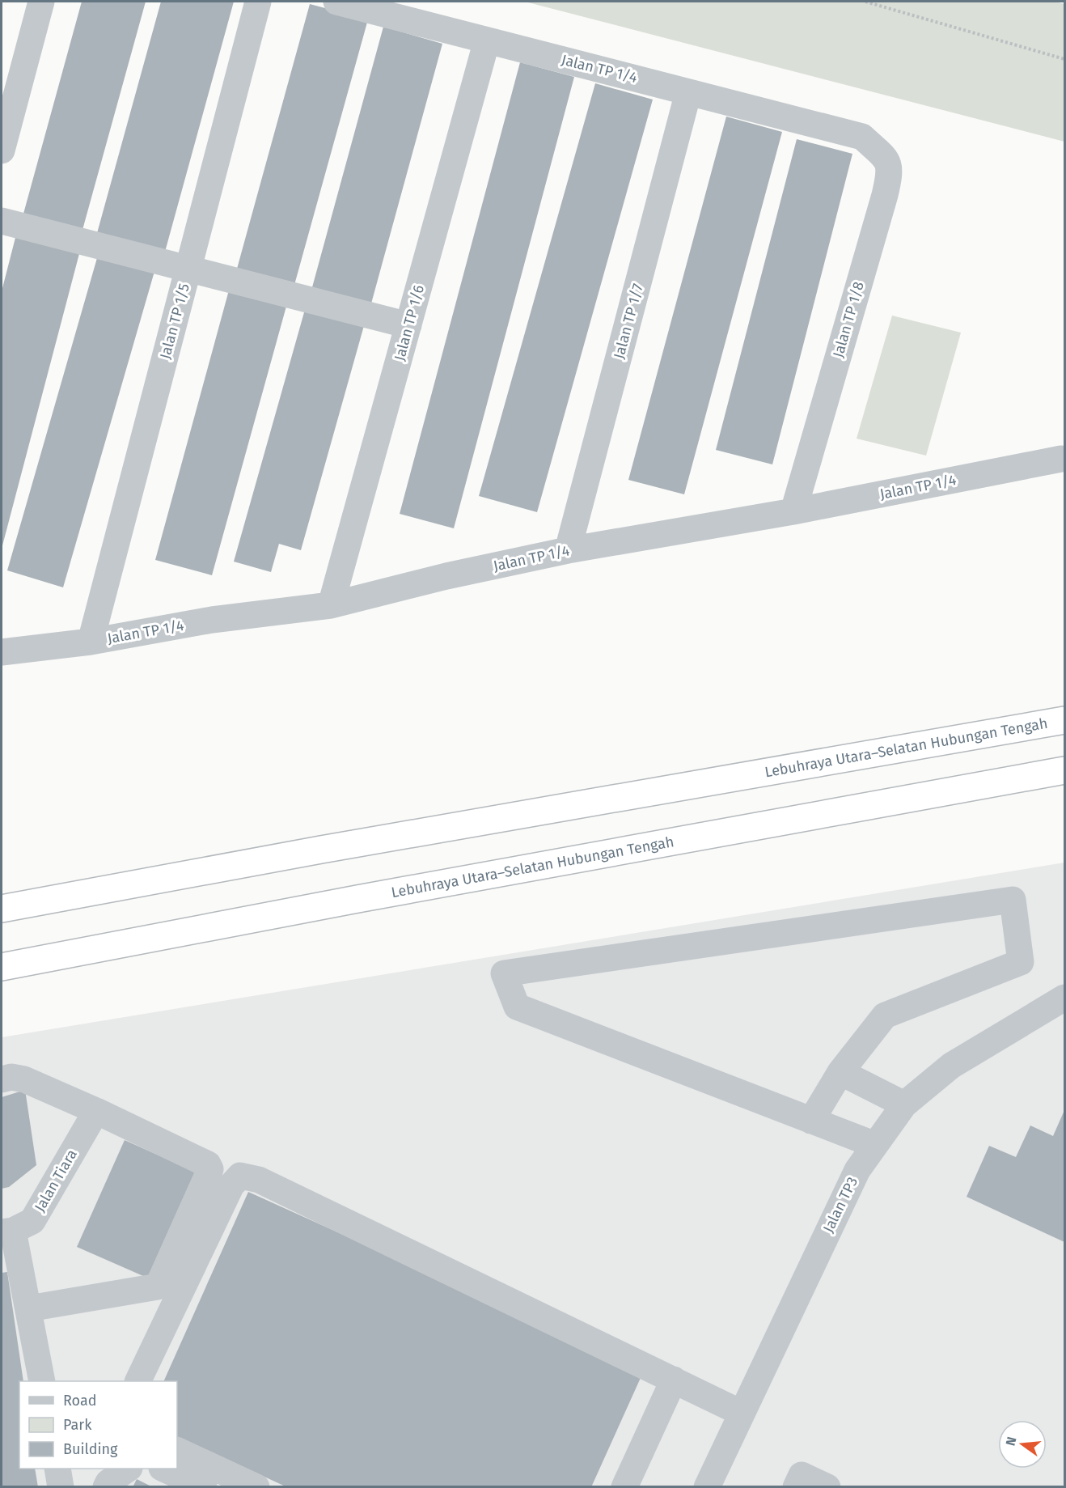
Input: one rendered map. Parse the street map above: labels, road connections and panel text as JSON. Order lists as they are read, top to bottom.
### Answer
{
  "streets": {
    "highway": ["Lebuhraya Utara–Selatan Hubungan Tengah"],
    "street": [
      "Jalan TP 1/4",
      "Jalan TP 1/8",
      "Jalan TP 1/5",
      "Jalan TP 1/7",
      "Jalan TP 1/6",
      "Jalan Tiara",
      "Jalan TP3"
    ]
  },
  "crossings": [
    ["Jalan TP 1/4", "Jalan TP 1/8"],
    ["Jalan TP 1/4", "Jalan TP 1/5"],
    ["Jalan TP 1/4", "Jalan TP 1/7"],
    ["Jalan TP 1/4", "Jalan TP 1/6"]
  ],
  "legend": ["Road", "Park", "Building"],
  "north": "left"
}
